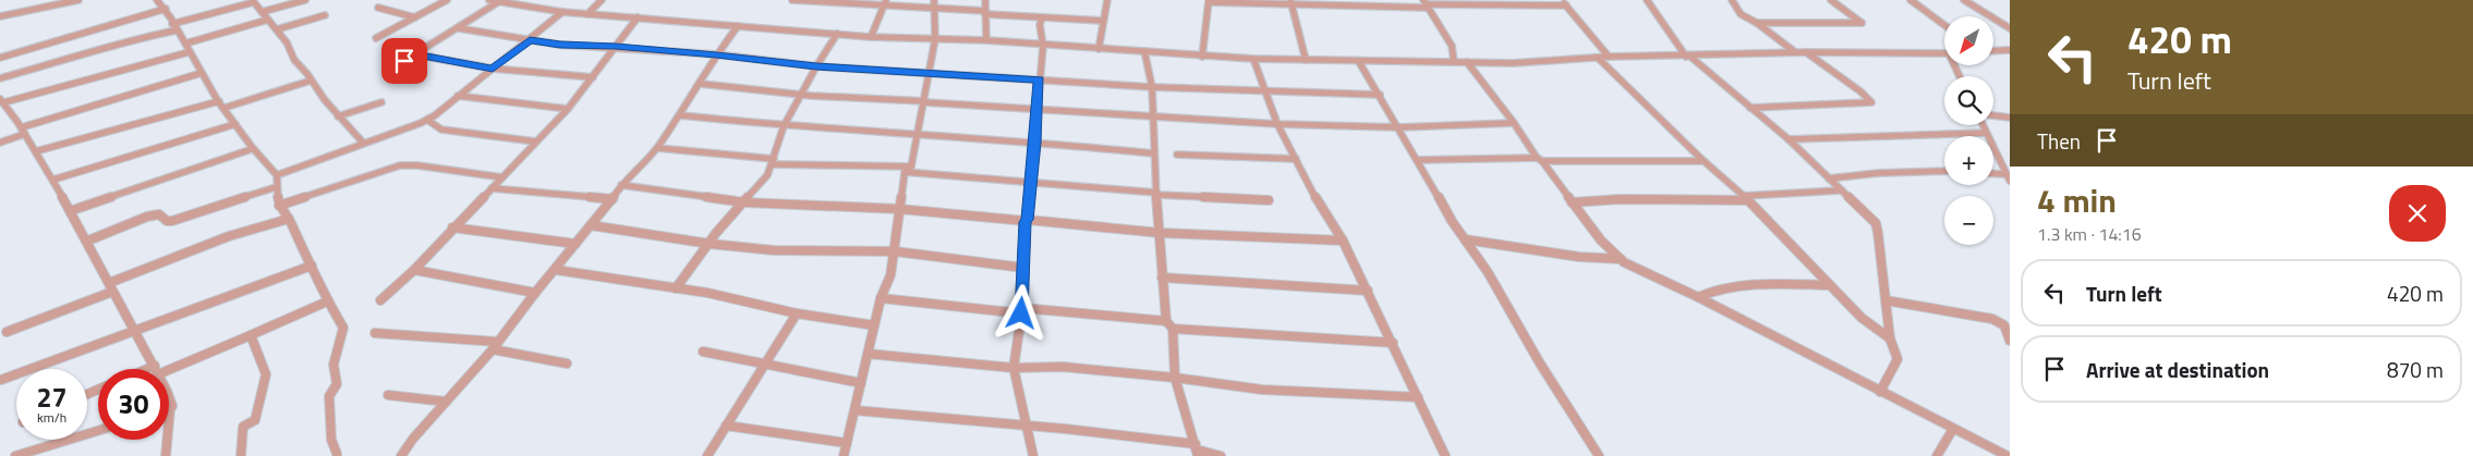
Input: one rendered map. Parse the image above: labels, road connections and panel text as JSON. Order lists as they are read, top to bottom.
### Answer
{
  "north": "bottom left",
  "page": {
    "turn": ["420 m", "Turn left"],
    "map_buttons": ["+", "−"],
    "then": "Then",
    "heading": ["4 min", "1.3 km · 14:16"],
    "list": [
      {
        "name": "Turn left",
        "value": "420 m"
      },
      {
        "name": "Arrive at destination",
        "value": "870 m"
      }
    ],
    "speed": "27 km/h",
    "limit": "30"
  }
}
